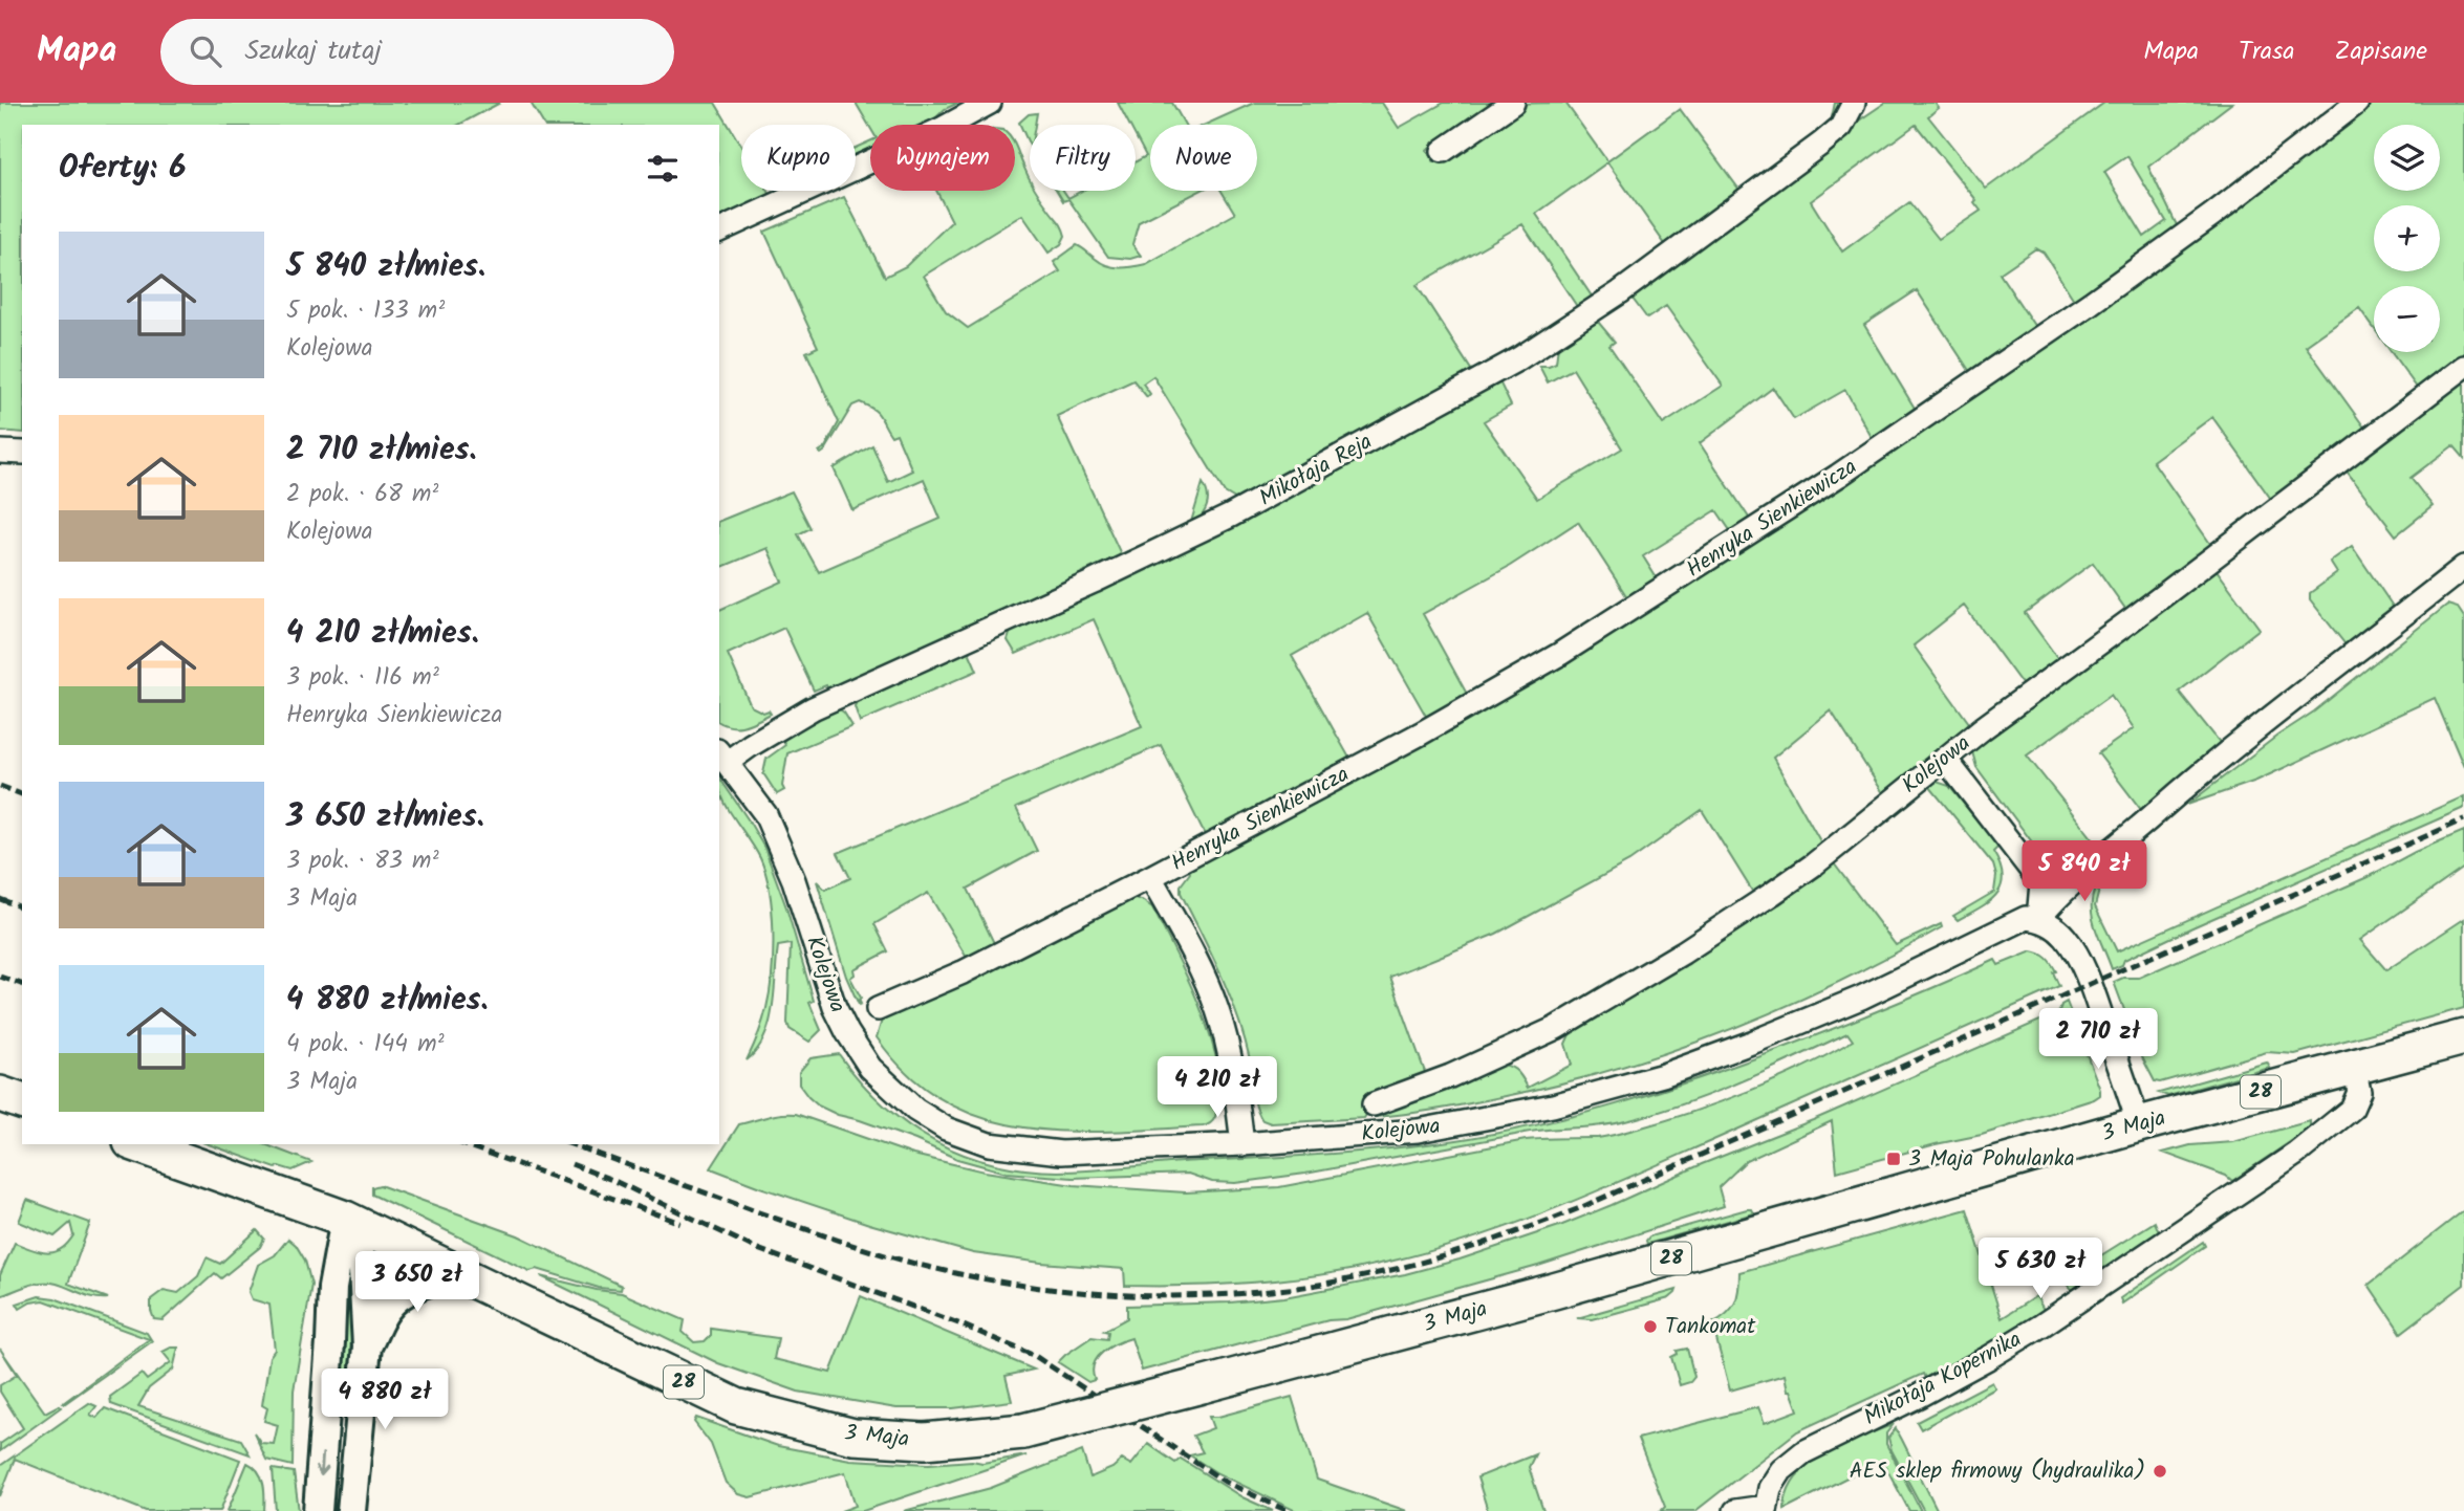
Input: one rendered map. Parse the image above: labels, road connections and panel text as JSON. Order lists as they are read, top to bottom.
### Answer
{
  "streets": {
    "main road": ["28", "3 Maja"],
    "street": [
      "Mikołaja Reja",
      "Henryka Sienkiewicza",
      "Kolejowa",
      "Mikołaja Kopernika"
    ]
  },
  "crossings": [
    ["Mikołaja Reja", "Kolejowa"],
    ["Henryka Sienkiewicza", "Kolejowa"],
    ["28", "3 Maja"],
    ["3 Maja", "Mikołaja Kopernika"]
  ],
  "places": {
    "transit": ["3 Maja Pohulanka"],
    "other": ["Tankomat", "AES sklep firmowy (hydraulika)"]
  },
  "page": {
    "header": "Mapa",
    "search": "Szukaj tutaj",
    "nav": ["Mapa", "Trasa", "Zapisane"],
    "map_buttons": ["+", "−"],
    "chip": [
      "Kupno",
      "Wynajem",
      "Filtry",
      "Nowe"
    ],
    "heading": "Oferty: 6",
    "list": [
      {
        "name": "5 840 zł/mies.",
        "note": "5 pok. · 133 m² · Kolejowa"
      },
      {
        "name": "2 710 zł/mies.",
        "note": "2 pok. · 68 m² · Kolejowa"
      },
      {
        "name": "4 210 zł/mies.",
        "note": "3 pok. · 116 m² · Henryka Sienkiewicza"
      },
      {
        "name": "3 650 zł/mies.",
        "note": "3 pok. · 83 m² · 3 Maja"
      },
      {
        "name": "4 880 zł/mies.",
        "note": "4 pok. · 144 m² · 3 Maja"
      }
    ],
    "price": [
      "5 840 zł",
      "2 710 zł",
      "4 210 zł",
      "5 630 zł",
      "3 650 zł",
      "4 880 zł"
    ]
  }
}
